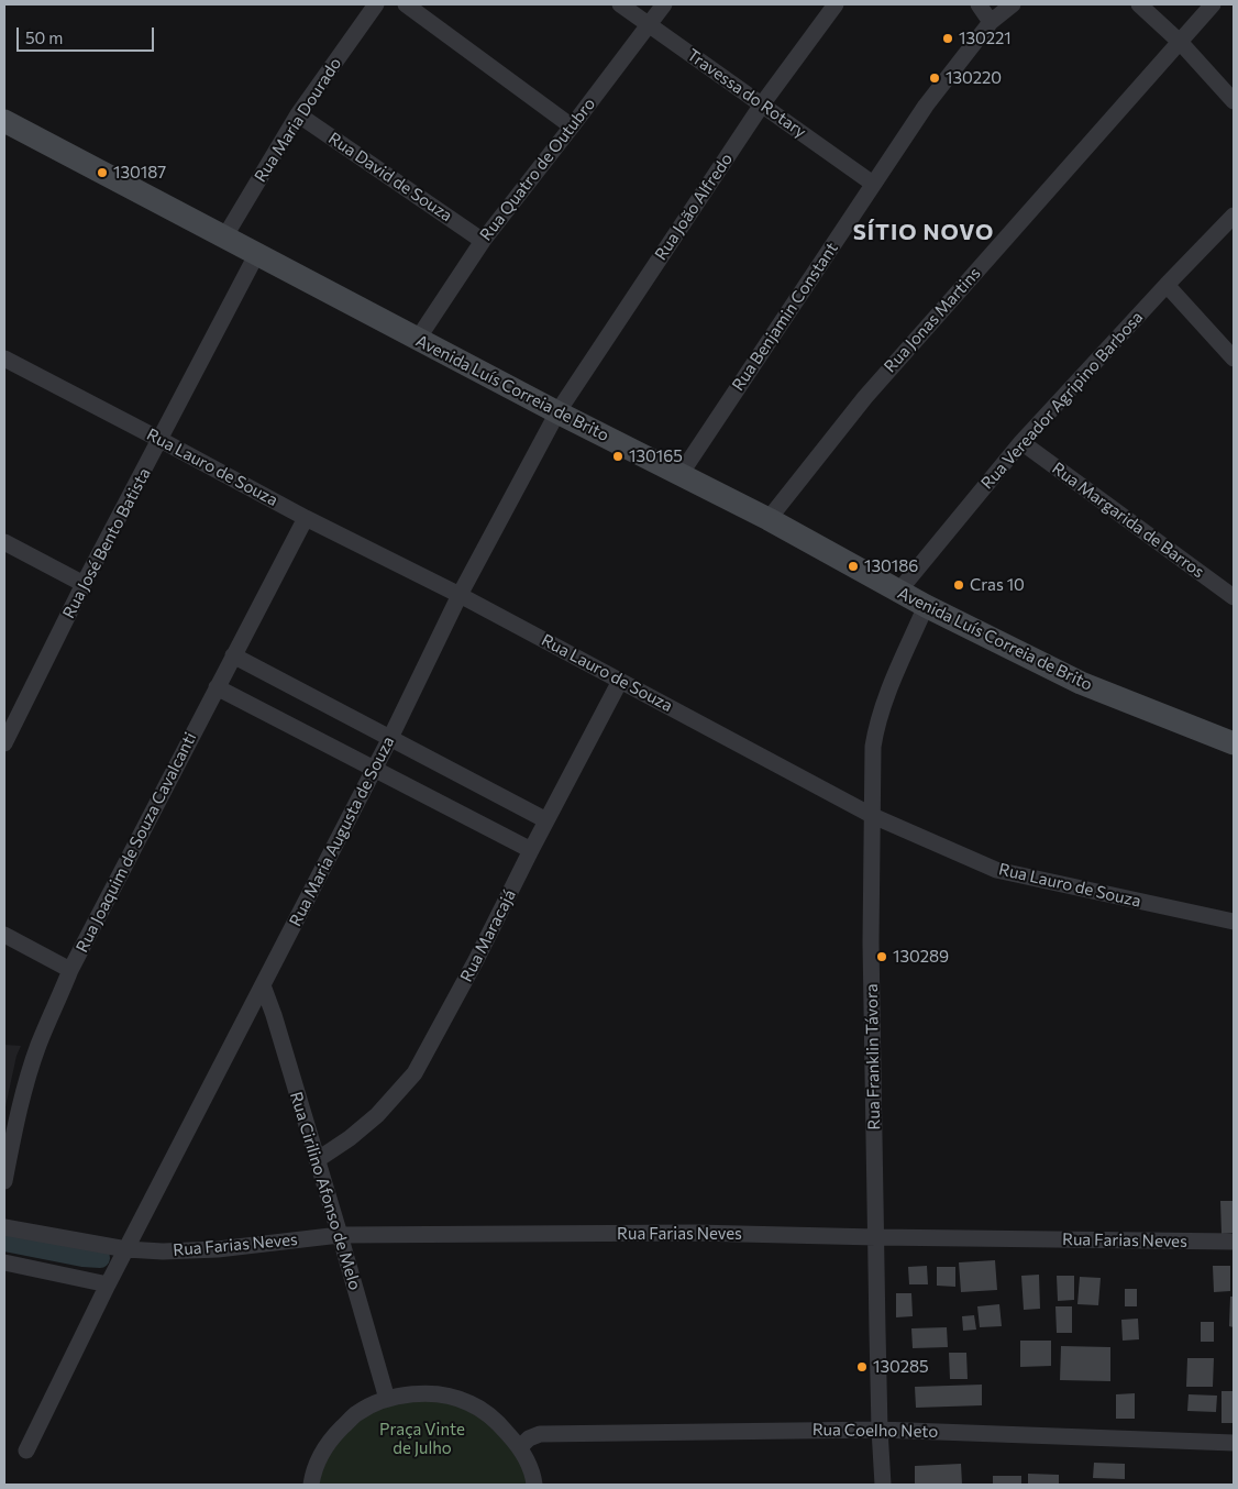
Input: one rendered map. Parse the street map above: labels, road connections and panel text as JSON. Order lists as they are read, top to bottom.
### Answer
{
  "streets": {
    "main road": ["Avenida Luís Correia de Brito"],
    "street": [
      "Travessa do Rotary",
      "Rua Maria Dourado",
      "Rua Quatro de Outubro",
      "Rua David de Souza",
      "Rua João Alfredo",
      "Rua Benjamin Constant",
      "Rua Jonas Martins",
      "Rua Vereador Agripino Barbosa",
      "Rua Lauro de Souza",
      "Rua Margarida de Barros",
      "Rua José Bento Batista",
      "Rua Maria Augusta de Souza",
      "Rua Joaquim de Souza Cavalcanti",
      "Rua Maracajá",
      "Rua Franklin Távora",
      "Rua Cirilino Afonso de Melo",
      "Rua Farias Neves",
      "Rua Coelho Neto"
    ]
  },
  "crossings": [
    ["Travessa do Rotary", "Rua Quatro de Outubro"],
    ["Travessa do Rotary", "Rua João Alfredo"],
    ["Travessa do Rotary", "Rua Benjamin Constant"],
    ["Rua Maria Dourado", "Rua David de Souza"],
    ["Rua Maria Dourado", "Avenida Luís Correia de Brito"],
    ["Rua Quatro de Outubro", "Rua David de Souza"],
    ["Rua Quatro de Outubro", "Avenida Luís Correia de Brito"],
    ["Rua João Alfredo", "Avenida Luís Correia de Brito"],
    ["Rua João Alfredo", "Rua Maria Augusta de Souza"],
    ["Rua Benjamin Constant", "Avenida Luís Correia de Brito"],
    ["Rua Jonas Martins", "Avenida Luís Correia de Brito"],
    ["Avenida Luís Correia de Brito", "Rua Vereador Agripino Barbosa"],
    ["Avenida Luís Correia de Brito", "Rua José Bento Batista"],
    ["Avenida Luís Correia de Brito", "Rua Maria Augusta de Souza"],
    ["Avenida Luís Correia de Brito", "Rua Franklin Távora"],
    ["Rua Vereador Agripino Barbosa", "Rua Margarida de Barros"],
    ["Rua Lauro de Souza", "Rua José Bento Batista"],
    ["Rua Lauro de Souza", "Rua Maria Augusta de Souza"],
    ["Rua Lauro de Souza", "Rua Joaquim de Souza Cavalcanti"],
    ["Rua Lauro de Souza", "Rua Maracajá"],
    ["Rua Lauro de Souza", "Rua Franklin Távora"],
    ["Rua Maria Augusta de Souza", "Rua Cirilino Afonso de Melo"],
    ["Rua Maria Augusta de Souza", "Rua Farias Neves"],
    ["Rua Maracajá", "Rua Cirilino Afonso de Melo"],
    ["Rua Franklin Távora", "Rua Farias Neves"],
    ["Rua Franklin Távora", "Rua Coelho Neto"],
    ["Rua Cirilino Afonso de Melo", "Rua Farias Neves"]
  ],
  "districts": ["SÍTIO NOVO"],
  "parks": ["Praça Vinte de Julho"],
  "places": [
    "130221",
    "130220",
    "130187",
    "130165",
    "130186",
    "Cras 10",
    "130289",
    "130285"
  ],
  "scale_bar": "50 m"
}
